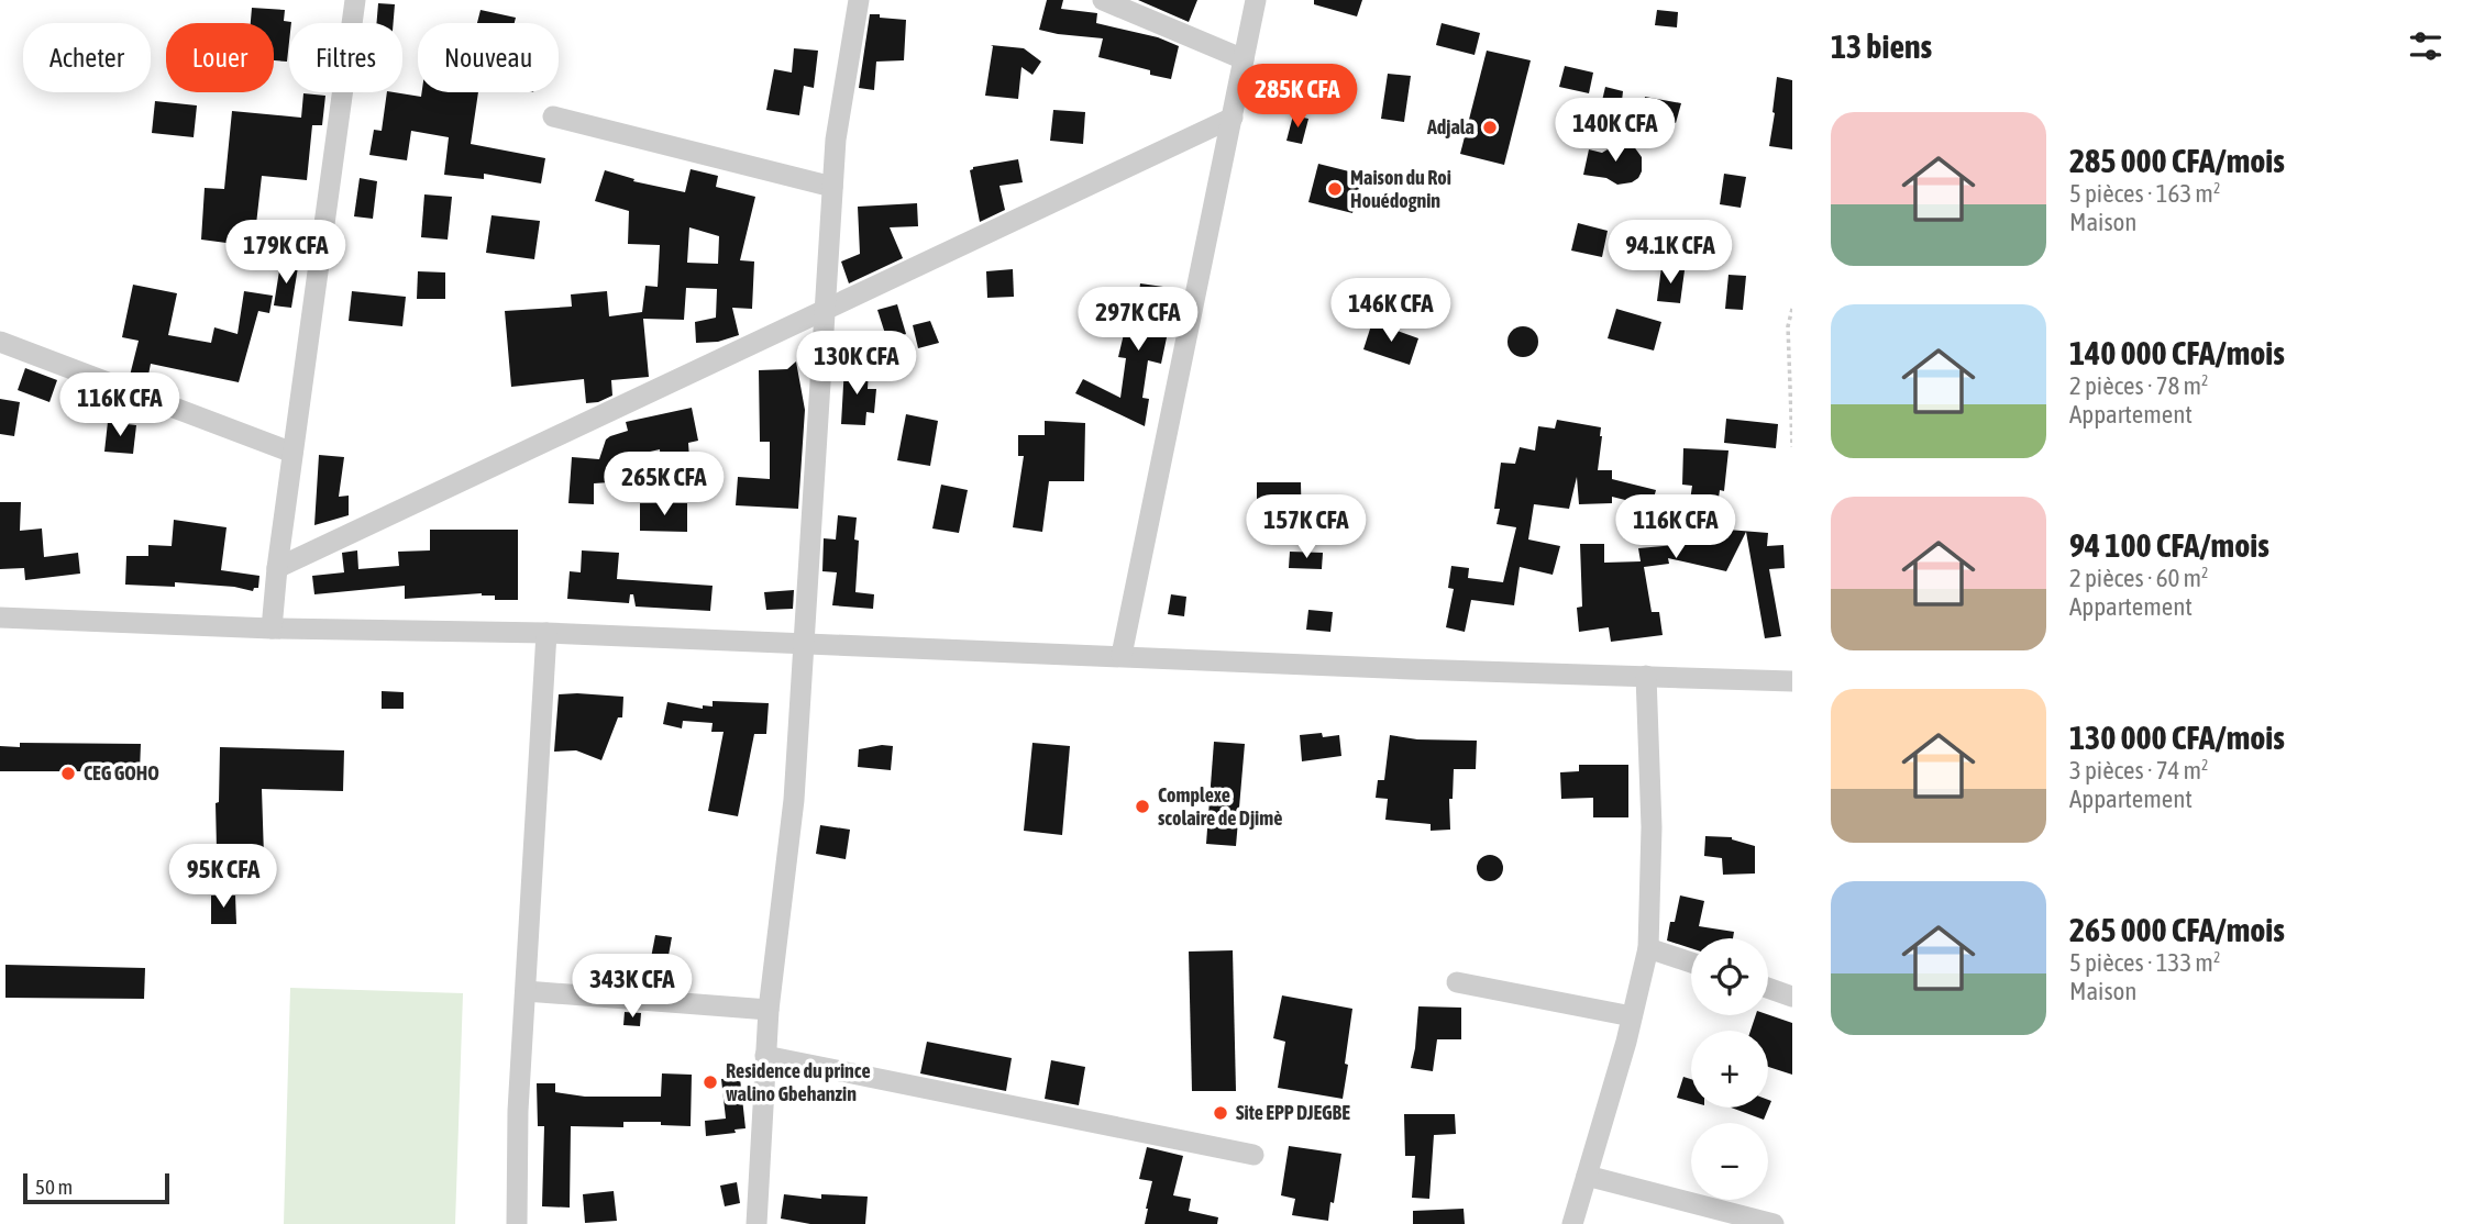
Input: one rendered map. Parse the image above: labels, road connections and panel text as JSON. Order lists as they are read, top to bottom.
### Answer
{
  "places": [
    "Adjala",
    "Maison du Roi Houédognin",
    "CEG GOHO",
    "Complexe scolaire de Djimè",
    "Residence du prince walino Gbehanzin",
    "Site EPP DJEGBE"
  ],
  "scale_bar": "50 m",
  "page": {
    "heading": "13 biens",
    "chip": [
      "Acheter",
      "Louer",
      "Filtres",
      "Nouveau"
    ],
    "price": [
      "285K CFA",
      "140K CFA",
      "179K CFA",
      "94.1K CFA",
      "146K CFA",
      "297K CFA",
      "130K CFA",
      "116K CFA",
      "265K CFA",
      "157K CFA",
      "116K CFA",
      "95K CFA",
      "343K CFA"
    ],
    "list": [
      {
        "name": "285 000 CFA/mois",
        "note": "5 pièces · 163 m² · Maison"
      },
      {
        "name": "140 000 CFA/mois",
        "note": "2 pièces · 78 m² · Appartement"
      },
      {
        "name": "94 100 CFA/mois",
        "note": "2 pièces · 60 m² · Appartement"
      },
      {
        "name": "130 000 CFA/mois",
        "note": "3 pièces · 74 m² · Appartement"
      },
      {
        "name": "265 000 CFA/mois",
        "note": "5 pièces · 133 m² · Maison"
      }
    ],
    "map_buttons": ["+", "−"],
    "scale": "50 m"
  }
}
